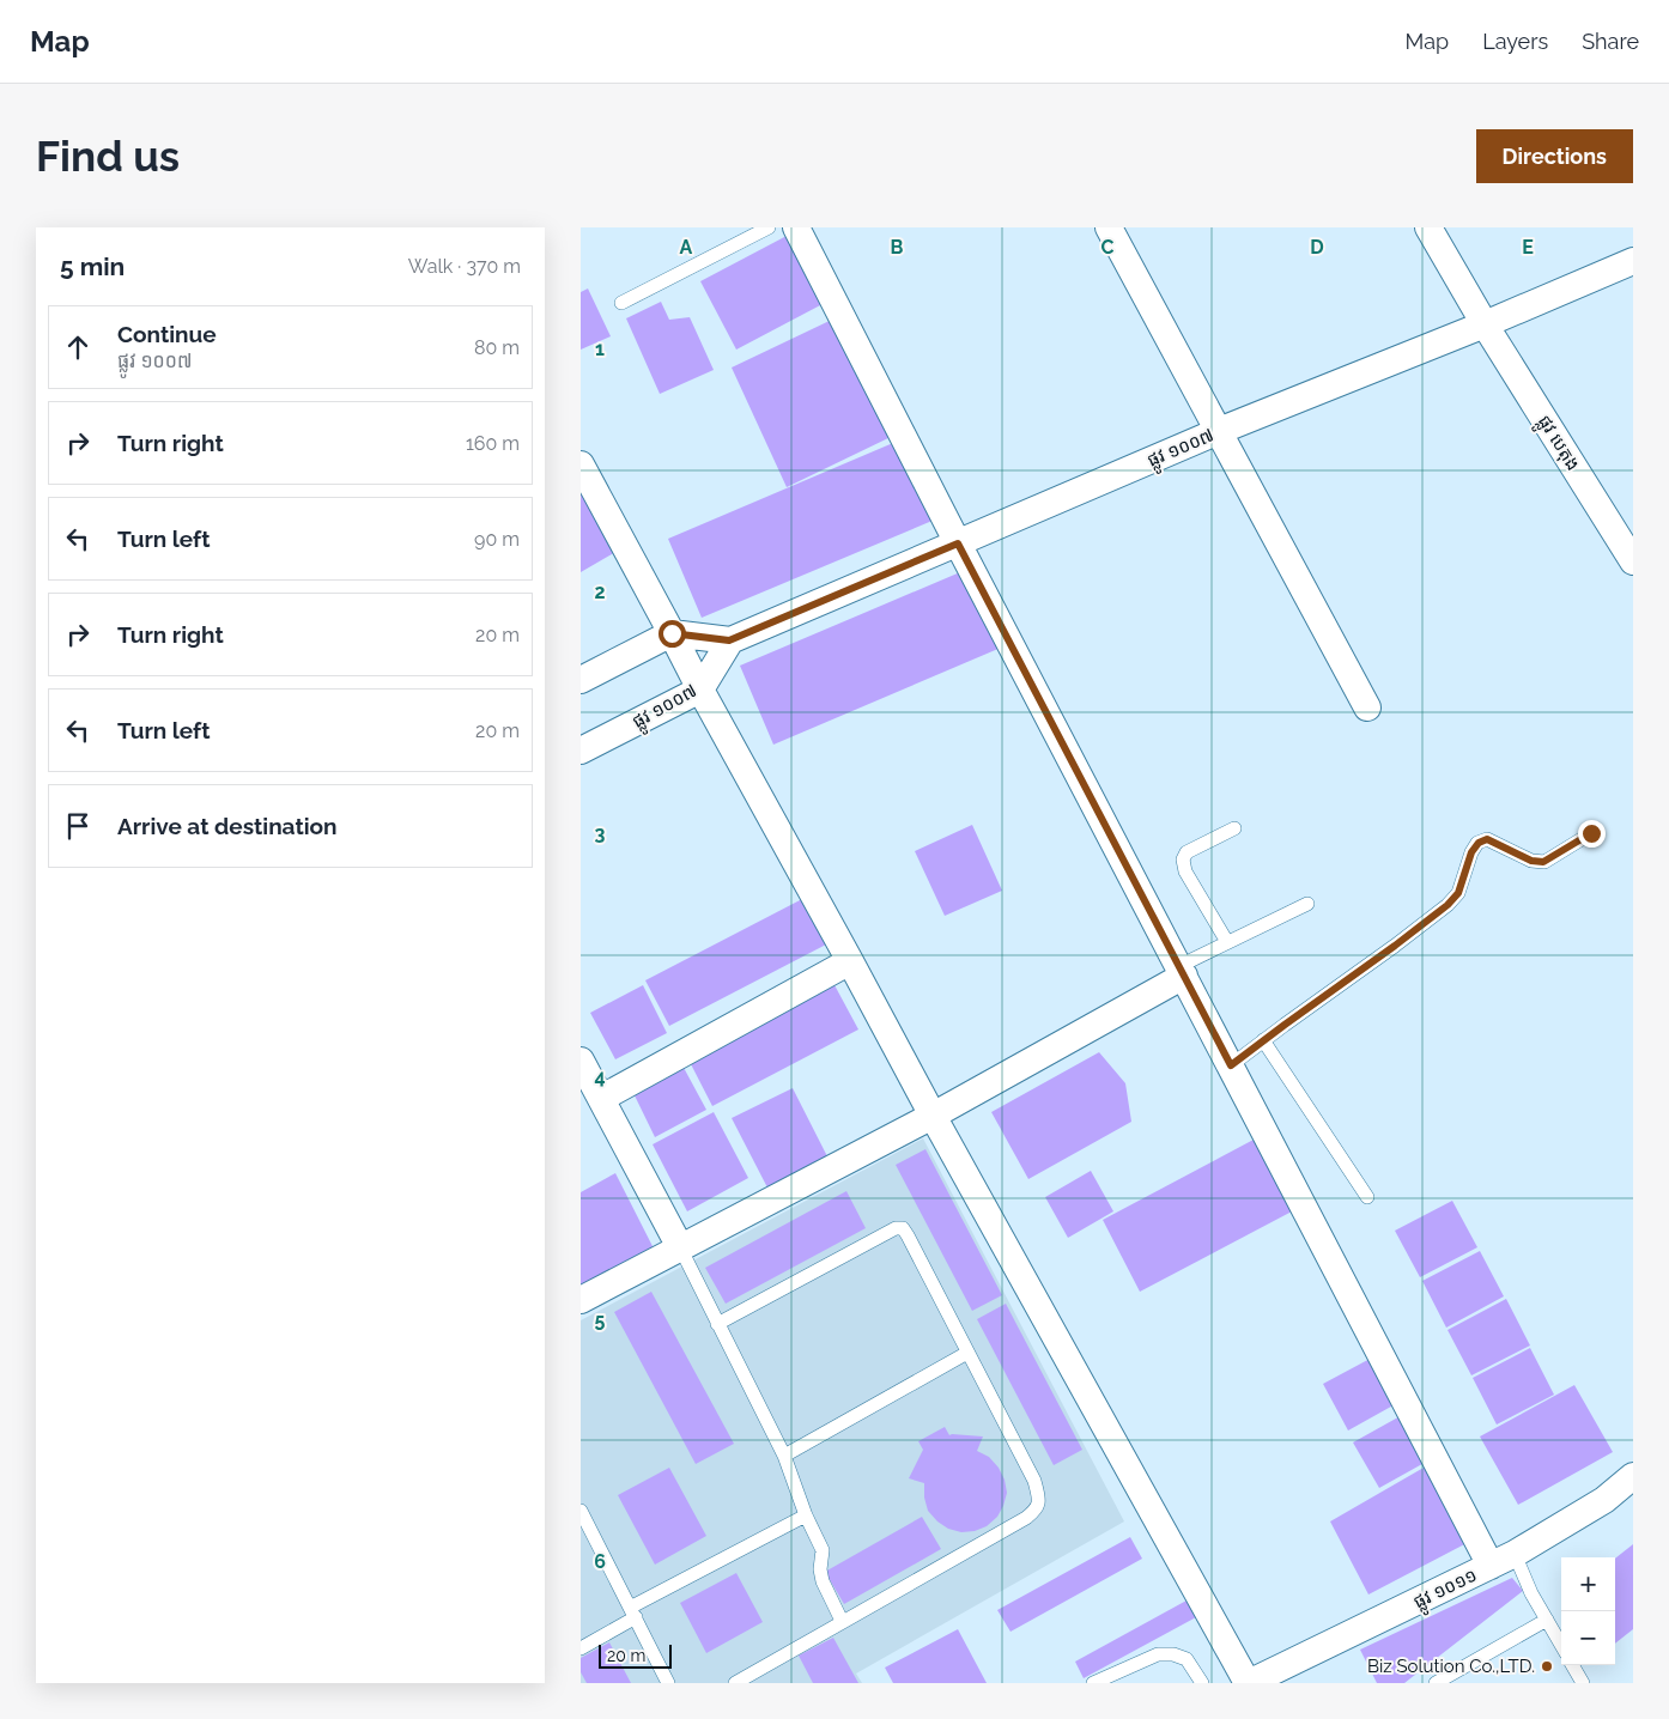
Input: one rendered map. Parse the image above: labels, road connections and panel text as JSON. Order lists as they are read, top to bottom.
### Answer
{
  "streets": {
    "street": ["ផ្លូវ បេតុង", "ផ្លូវ ១០០៧", "ផ្លូវ ១០១១"]
  },
  "crossings": [
    ["ផ្លូវ បេតុង", "ផ្លូវ ១០០៧"]
  ],
  "places": ["Biz Solution Co.,LTD."],
  "scale_bar": "20 m",
  "page": {
    "header": "Map",
    "nav": ["Map", "Layers", "Share"],
    "buttons": "Directions",
    "title": "Find us",
    "heading": ["5 min", "Walk · 370 m"],
    "list": [
      ["Continue", "ផ្លូវ ១០០៧", "80 m"],
      ["Turn right", "160 m"],
      ["Turn left", "90 m"],
      ["Turn right", "20 m"],
      ["Turn left", "20 m"],
      "Arrive at destination"
    ],
    "map_buttons": ["+", "−"],
    "scale": "20 m"
  },
  "grid": {
    "columns": [
      "A",
      "B",
      "C",
      "D",
      "E"
    ],
    "rows": [
      "1",
      "2",
      "3",
      "4",
      "5",
      "6"
    ]
  }
}
